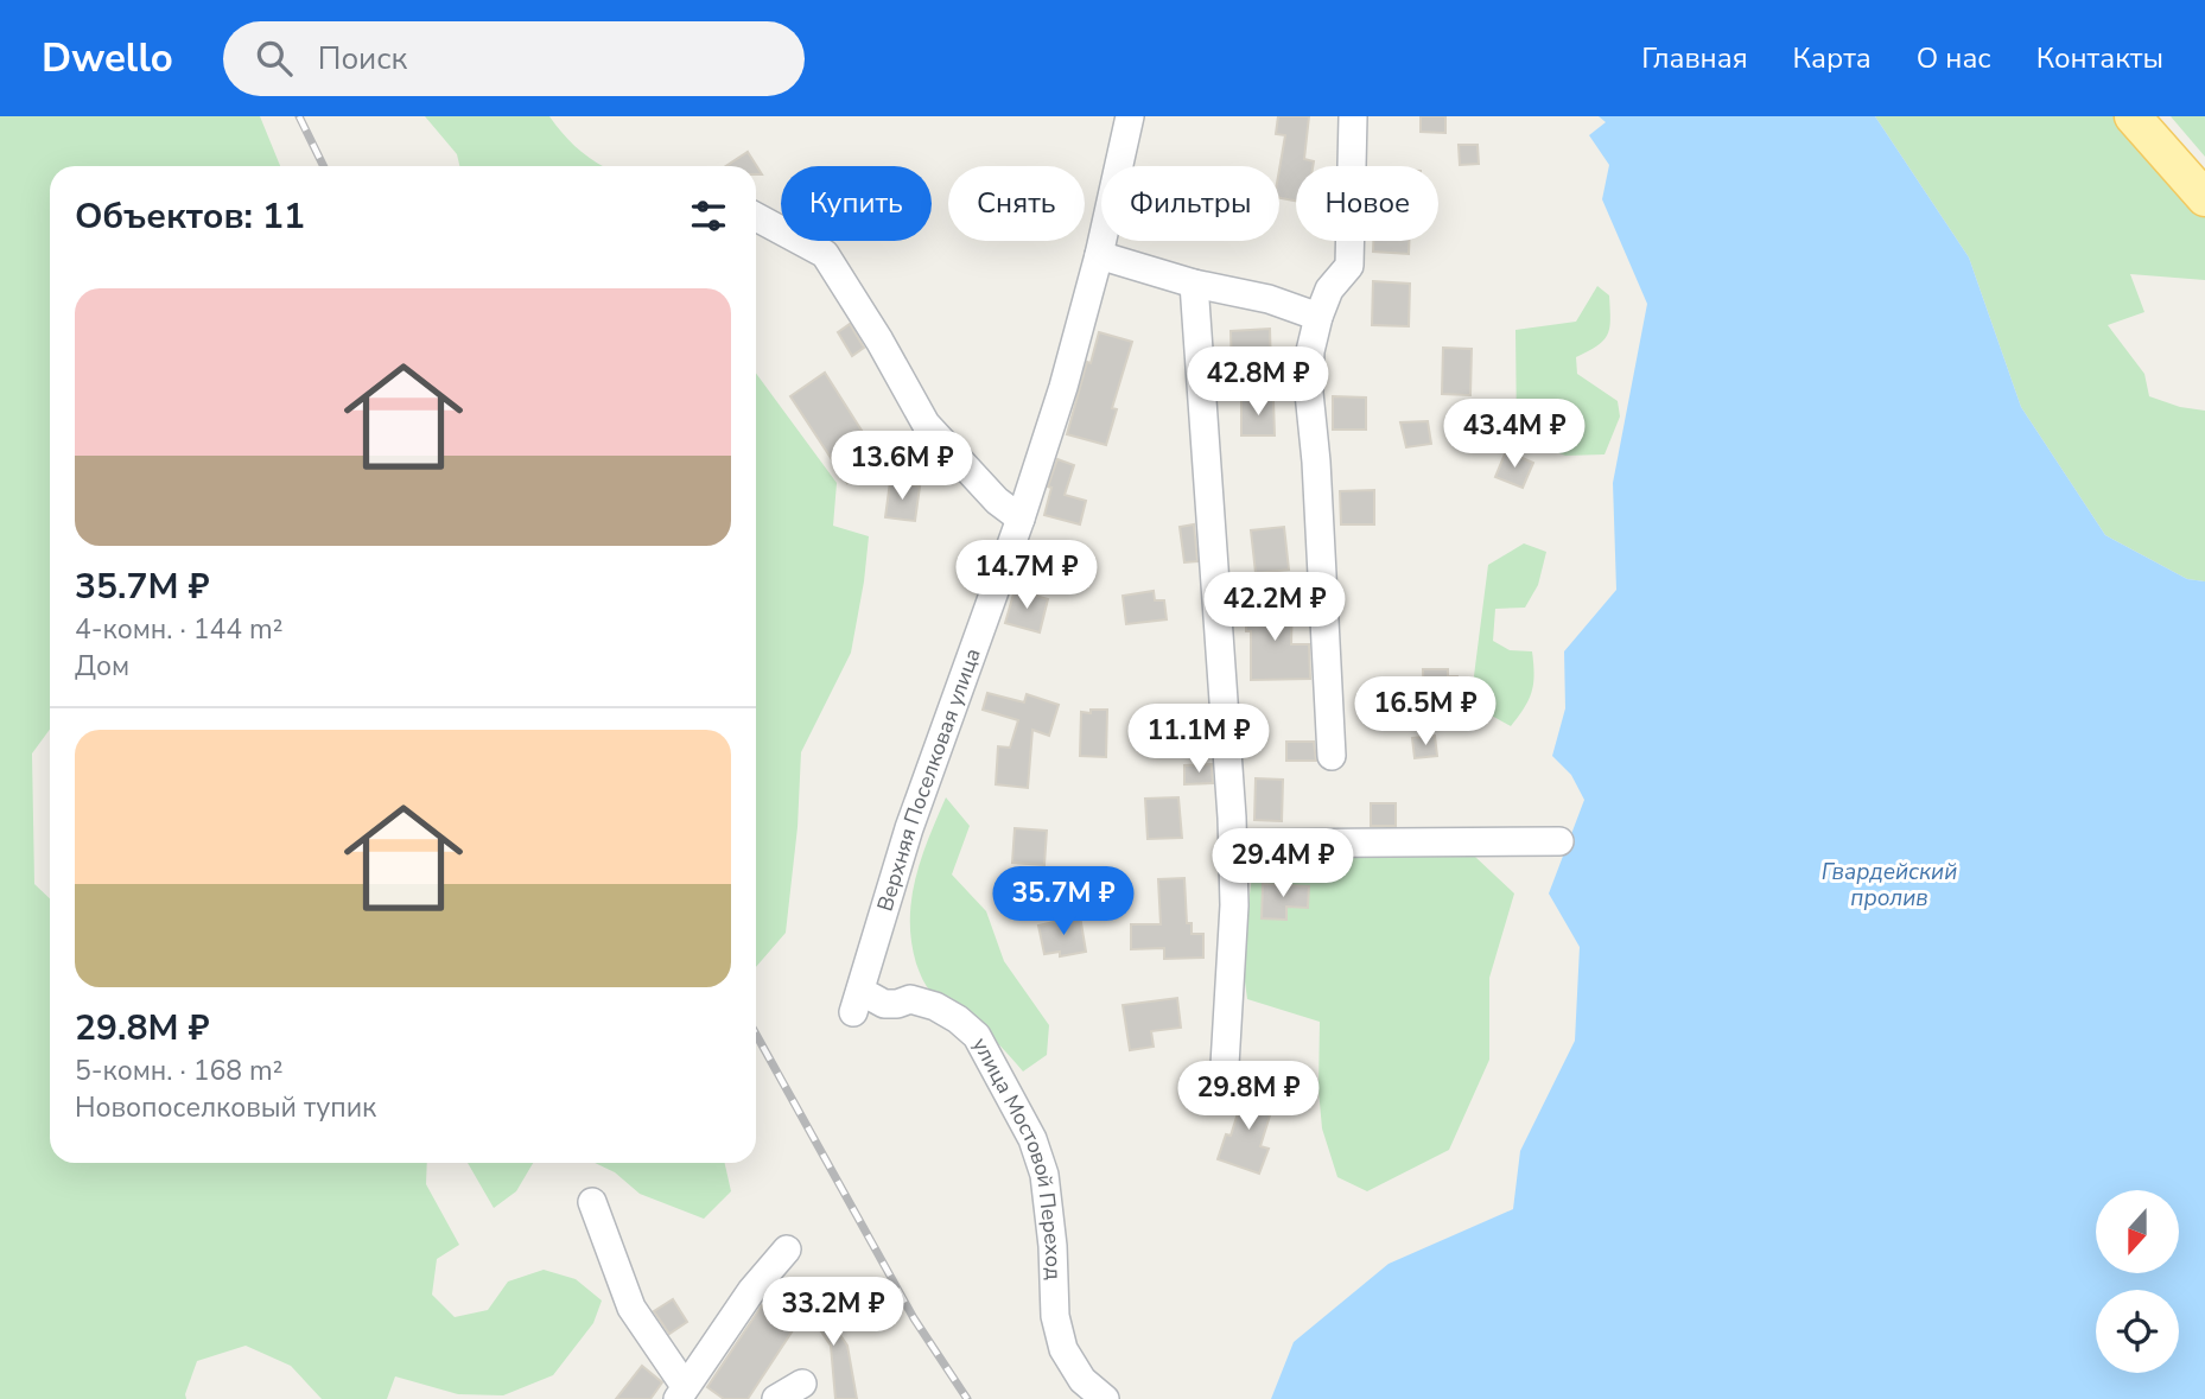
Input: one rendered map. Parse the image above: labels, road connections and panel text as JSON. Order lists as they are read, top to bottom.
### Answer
{
  "streets": {
    "street": ["Верхняя Поселковая улица", "улица Мостовой Переход"]
  },
  "crossings": [
    ["Верхняя Поселковая улица", "улица Мостовой Переход"]
  ],
  "water": ["Гвардейский пролив"],
  "north": "bottom",
  "page": {
    "header": "Dwello",
    "search": "Поиск",
    "nav": [
      "Главная",
      "Карта",
      "О нас",
      "Контакты"
    ],
    "chip": [
      "Купить",
      "Снять",
      "Фильтры",
      "Новое"
    ],
    "heading": "Объектов: 11",
    "list": [
      {
        "name": "35.7M ₽",
        "note": "4-комн. · 144 m² · Дом"
      },
      {
        "name": "29.8M ₽",
        "note": "5-комн. · 168 m² · Новопоселковый тупик"
      }
    ],
    "price": [
      "42.8M ₽",
      "43.4M ₽",
      "13.6M ₽",
      "14.7M ₽",
      "42.2M ₽",
      "16.5M ₽",
      "11.1M ₽",
      "29.4M ₽",
      "35.7M ₽",
      "29.8M ₽",
      "33.2M ₽"
    ]
  }
}
